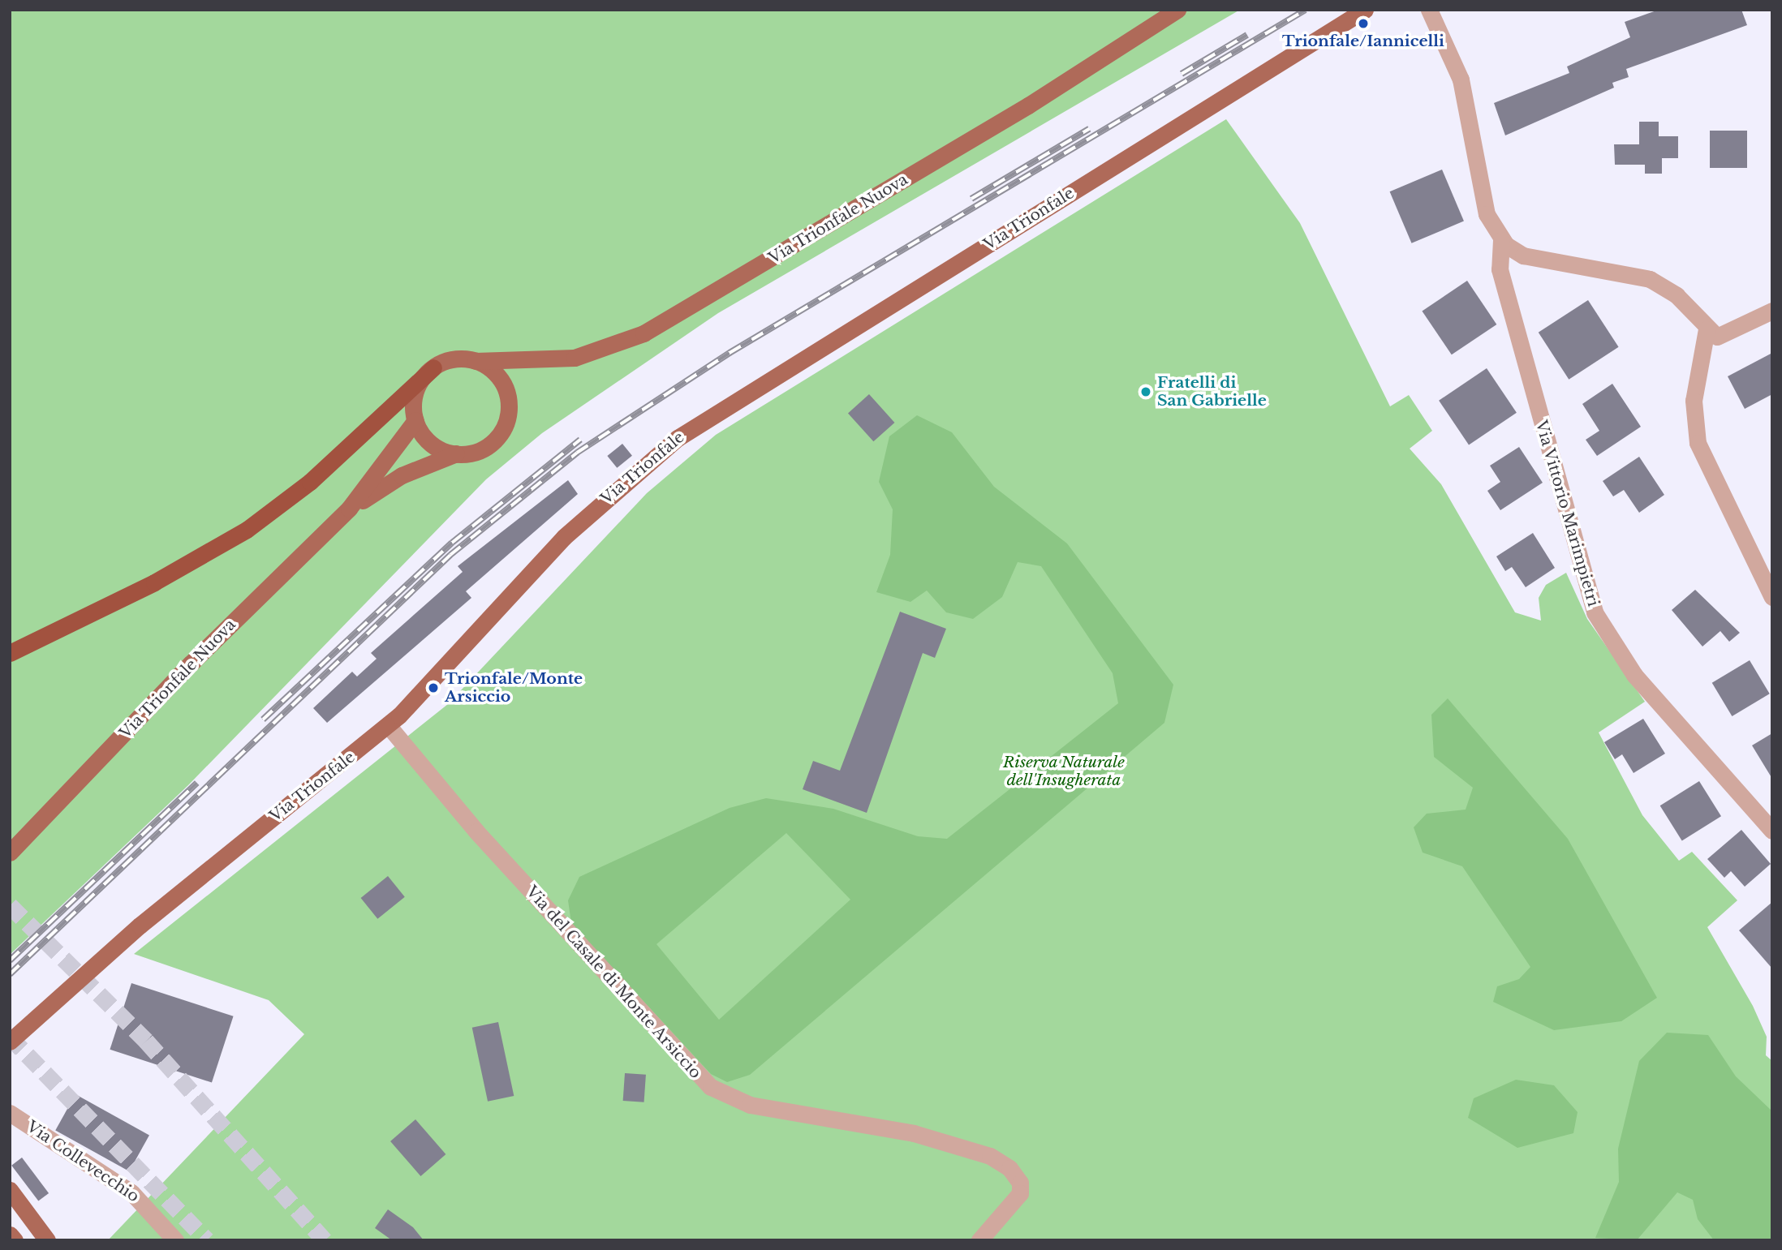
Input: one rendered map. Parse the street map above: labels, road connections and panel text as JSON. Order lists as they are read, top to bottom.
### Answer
{
  "streets": {
    "main road": ["Via Trionfale Nuova", "Via Trionfale"],
    "street": ["Via Vittorio Marimpietri", "Via del Casale di Monte Arsiccio", "Via Collevecchio"]
  },
  "crossings": [
    ["Via Trionfale", "Via del Casale di Monte Arsiccio"]
  ],
  "parks": ["Riserva Naturale dell'Insugherata"],
  "places": ["Trionfale/Iannicelli", "Fratelli di San Gabrielle", "Trionfale/Monte Arsiccio"]
}
